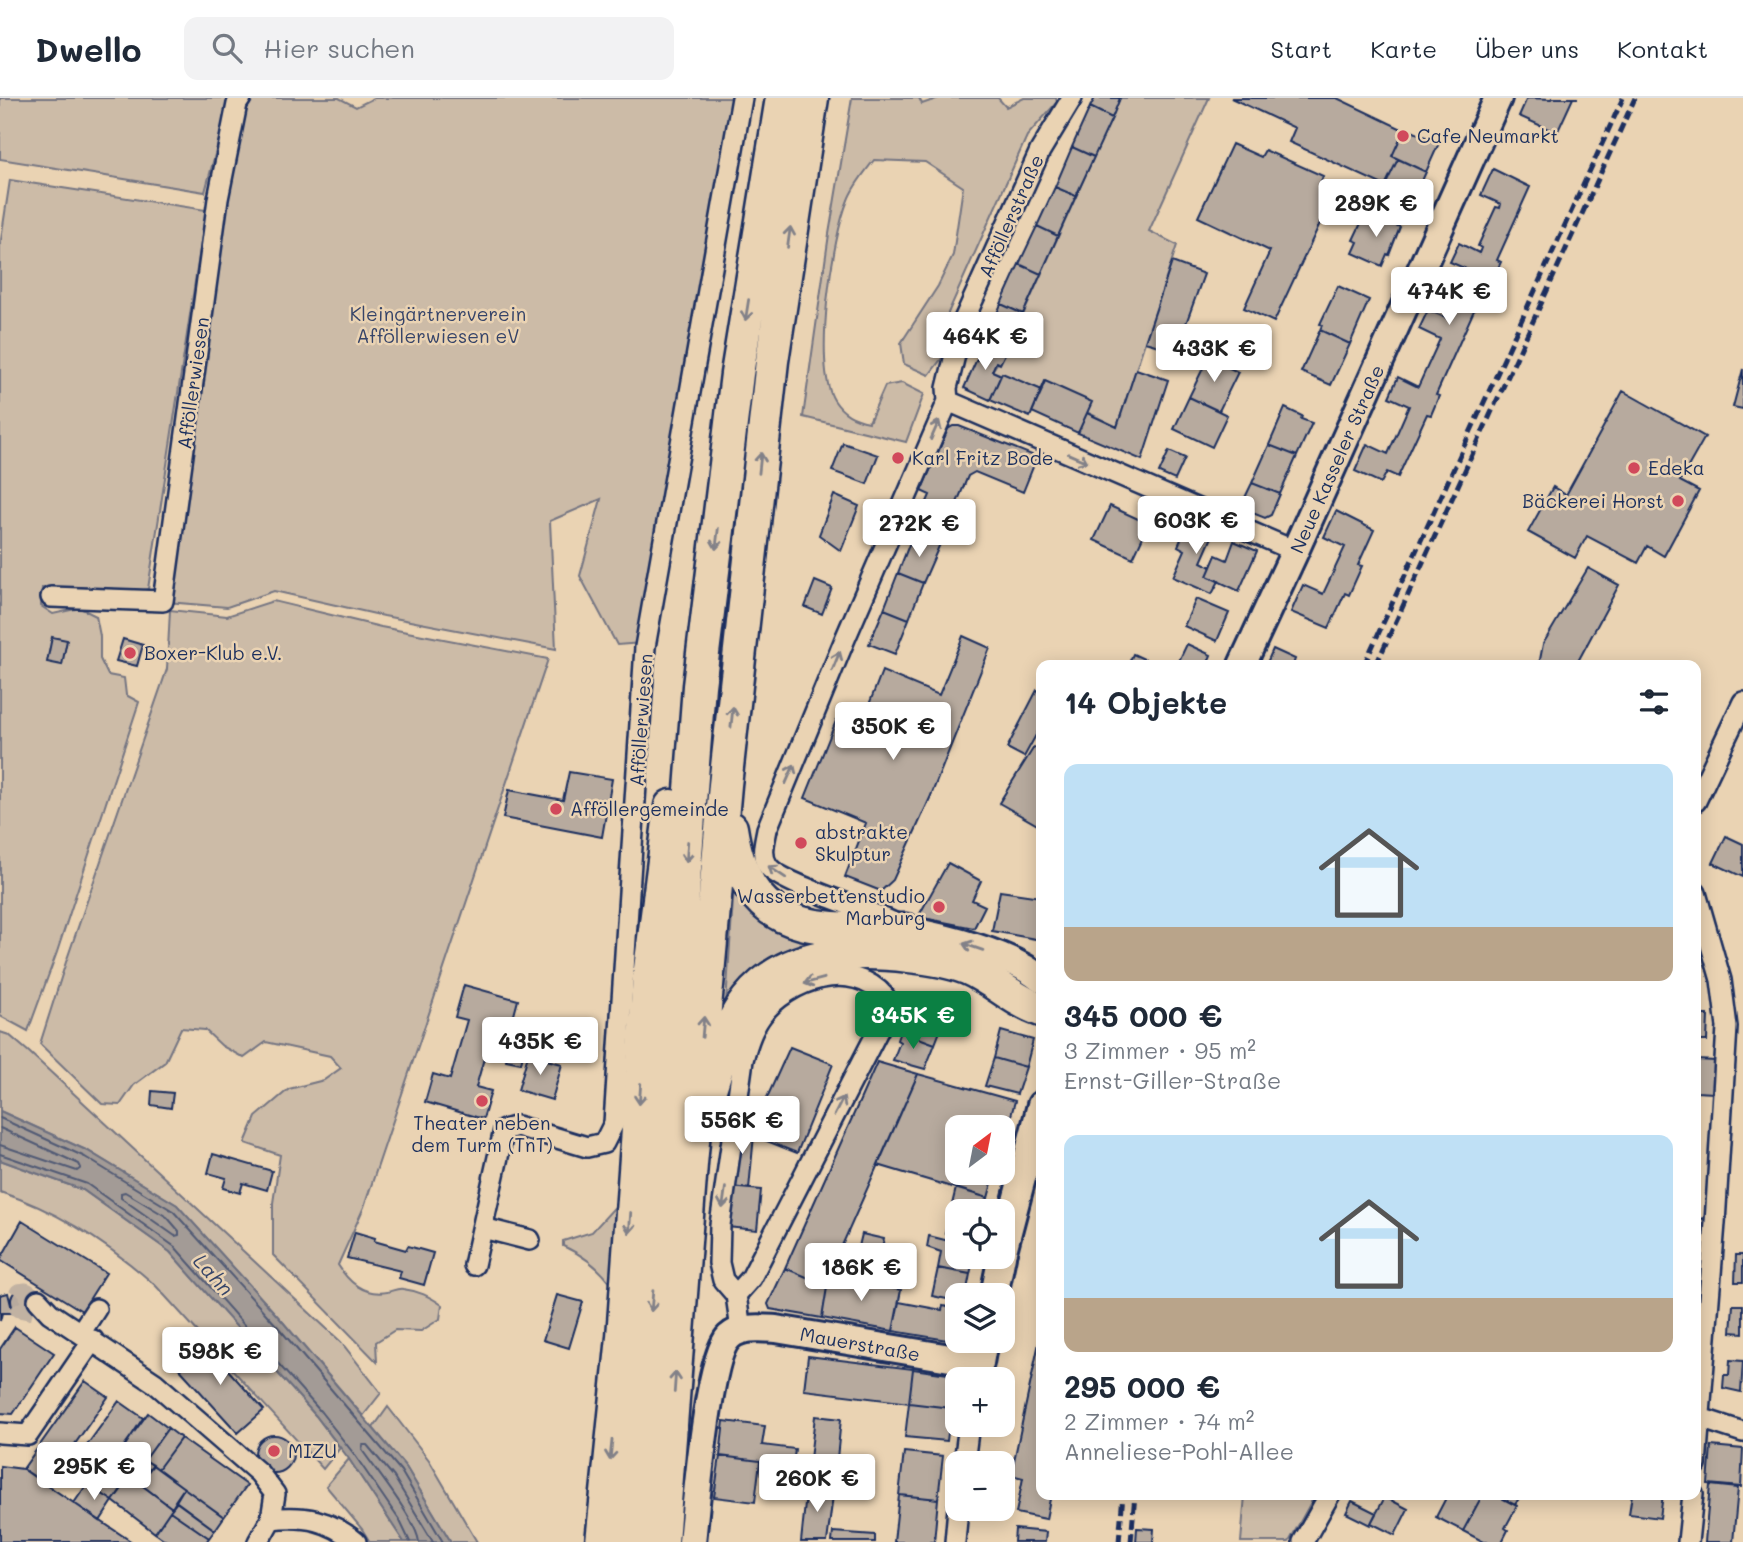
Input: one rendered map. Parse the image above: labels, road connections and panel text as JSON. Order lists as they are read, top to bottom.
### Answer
{
  "streets": {
    "main road": ["Neue Kasseler Straße", "Mauerstraße"],
    "street": ["Afföllerstraße", "Afföllerwiesen"]
  },
  "one_way": ["Afföllerstraße"],
  "water": ["Lahn"],
  "parks": ["Kleingärtnerverein Afföllerwiesen eV"],
  "places": [
    "Cafe Neumarkt",
    "Karl Fritz Bode",
    "Edeka",
    "Bäckerei Horst",
    "Boxer-Klub e.V.",
    "Afföllergemeinde",
    "abstrakte Skulptur",
    "Wasserbettenstudio Marburg",
    "Theater neben dem Turm (TnT)",
    "MIZU"
  ],
  "north": "top right",
  "page": {
    "header": "Dwello",
    "search": "Hier suchen",
    "nav": [
      "Start",
      "Karte",
      "Über uns",
      "Kontakt"
    ],
    "price": [
      "289K €",
      "474K €",
      "464K €",
      "433K €",
      "603K €",
      "272K €",
      "350K €",
      "345K €",
      "435K €",
      "556K €",
      "186K €",
      "598K €",
      "295K €",
      "260K €"
    ],
    "heading": "14 Objekte",
    "list": [
      {
        "name": "345 000 €",
        "note": "3 Zimmer · 95 m² · Ernst-Giller-Straße"
      },
      {
        "name": "295 000 €",
        "note": "2 Zimmer · 74 m² · Anneliese-Pohl-Allee"
      }
    ],
    "map_buttons": ["+", "−"]
  }
}
